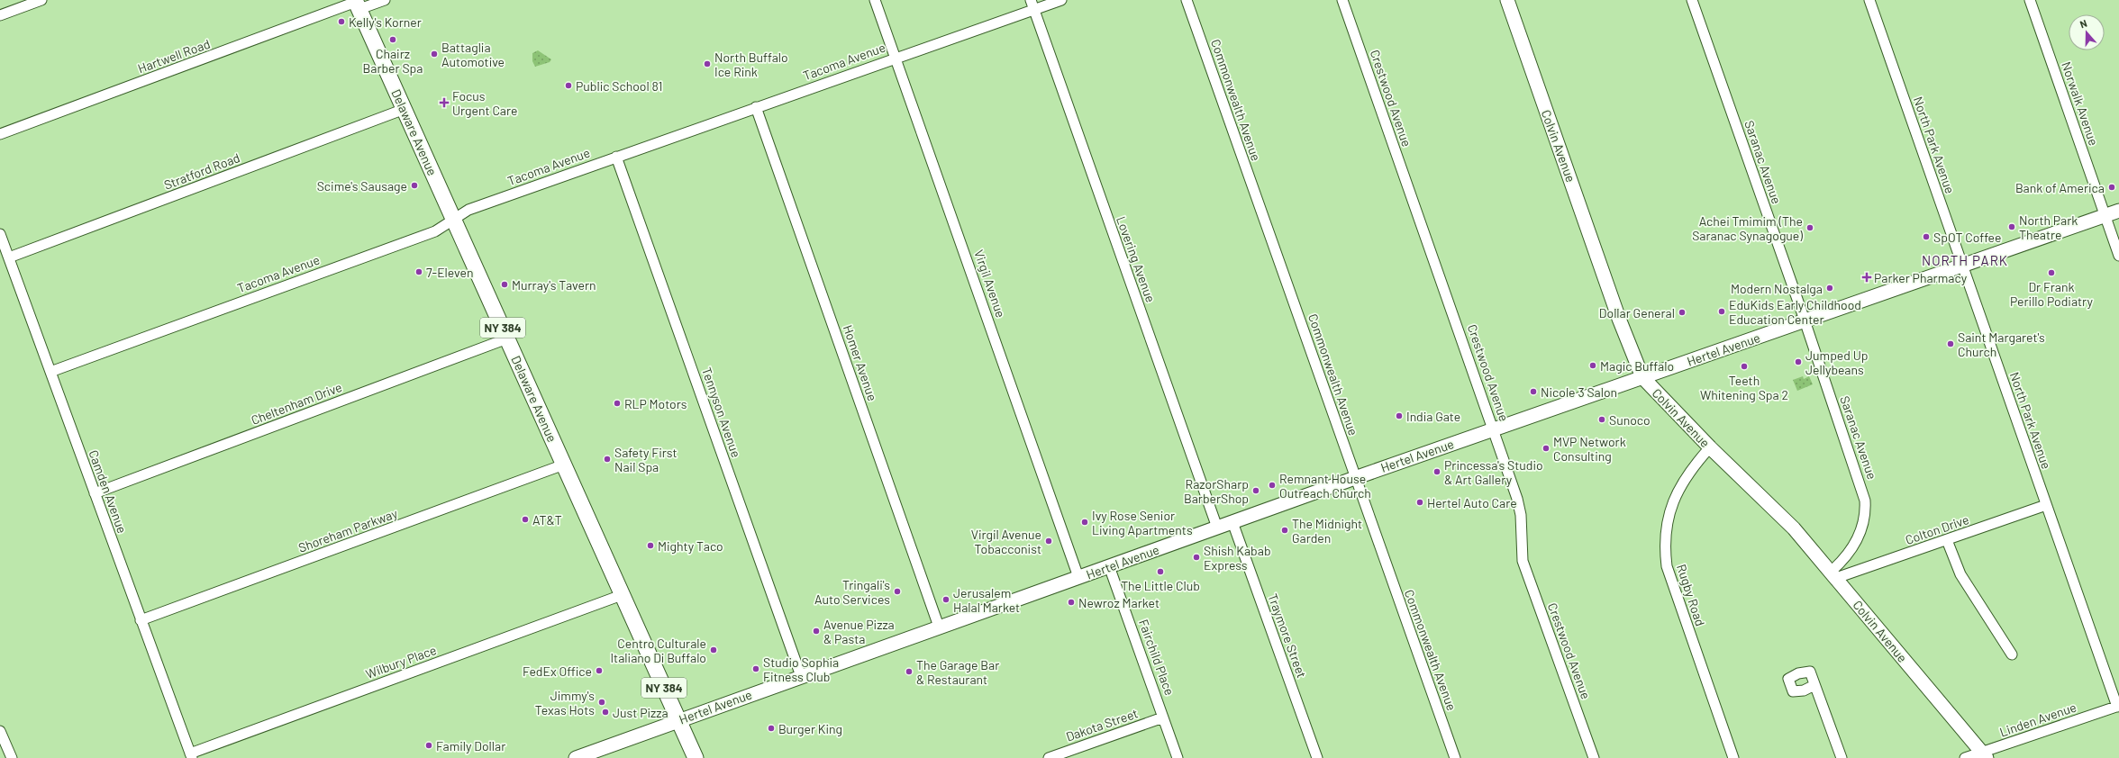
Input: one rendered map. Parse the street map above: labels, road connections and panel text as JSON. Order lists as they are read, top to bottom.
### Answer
{
  "streets": {
    "main road": ["Delaware Avenue", "NY 384"],
    "street": [
      "Hartwell Road",
      "Tacoma Avenue",
      "Crestwood Avenue",
      "Commonwealth Avenue",
      "Norwalk Avenue",
      "North Park Avenue",
      "Colvin Avenue",
      "Saranac Avenue",
      "Stratford Road",
      "Lovering Avenue",
      "Virgil Avenue",
      "Hertel Avenue",
      "Homer Avenue",
      "Cheltenham Drive",
      "Tennyson Avenue",
      "Camden Avenue",
      "Colton Drive",
      "Shoreham Parkway",
      "Rugby Road",
      "Traymore Street",
      "Fairchild Place",
      "Wilbury Place",
      "Linden Avenue",
      "Dakota Street"
    ]
  },
  "crossings": [
    ["Hartwell Road", "Delaware Avenue"],
    ["Tacoma Avenue", "Delaware Avenue"],
    ["Tacoma Avenue", "Lovering Avenue"],
    ["Tacoma Avenue", "Virgil Avenue"],
    ["Tacoma Avenue", "Homer Avenue"],
    ["Tacoma Avenue", "Tennyson Avenue"],
    ["Tacoma Avenue", "Camden Avenue"],
    ["Crestwood Avenue", "Hertel Avenue"],
    ["Commonwealth Avenue", "Hertel Avenue"],
    ["Norwalk Avenue", "Hertel Avenue"],
    ["Delaware Avenue", "Stratford Road"],
    ["Delaware Avenue", "Hertel Avenue"],
    ["Delaware Avenue", "Cheltenham Drive"],
    ["Delaware Avenue", "Shoreham Parkway"],
    ["Delaware Avenue", "Wilbury Place"],
    ["North Park Avenue", "Hertel Avenue"],
    ["North Park Avenue", "Colton Drive"],
    ["North Park Avenue", "Linden Avenue"],
    ["Colvin Avenue", "Saranac Avenue"],
    ["Colvin Avenue", "Hertel Avenue"],
    ["Colvin Avenue", "Colton Drive"],
    ["Colvin Avenue", "Rugby Road"],
    ["Colvin Avenue", "Linden Avenue"],
    ["Saranac Avenue", "Hertel Avenue"],
    ["Saranac Avenue", "Colton Drive"],
    ["Stratford Road", "Camden Avenue"],
    ["Lovering Avenue", "Hertel Avenue"],
    ["Virgil Avenue", "Hertel Avenue"],
    ["Hertel Avenue", "Homer Avenue"],
    ["Hertel Avenue", "Tennyson Avenue"],
    ["Hertel Avenue", "Traymore Street"],
    ["Hertel Avenue", "Fairchild Place"],
    ["Cheltenham Drive", "Camden Avenue"],
    ["Camden Avenue", "Shoreham Parkway"],
    ["Camden Avenue", "Wilbury Place"],
    ["Fairchild Place", "Dakota Street"]
  ],
  "districts": ["NORTH PARK"],
  "places": {
    "other": [
      "Kelly's Korner",
      "Chairz Barber Spa",
      "Battaglia Automotive",
      "North Buffalo Ice Rink",
      "Public School 81",
      "Scime's Sausage",
      "Bank of America",
      "North Park Theatre",
      "Achei Tmimim (The Saranac Synagogue)",
      "SpOT Coffee",
      "7-Eleven",
      "Dr Frank Perillo Podiatry",
      "Murray's Tavern",
      "Modern Nostalga",
      "EduKids Early Childhood Education Center",
      "Dollar General",
      "Saint Margaret's Church",
      "Jumped Up Jellybeans",
      "Magic Buffalo",
      "Teeth Whitening Spa 2",
      "Nicole 3 Salon",
      "RLP Motors",
      "India Gate",
      "Sunoco",
      "MVP Network Consulting",
      "Safety First Nail Spa",
      "Princessa's Studio & Art Gallery",
      "Remnant House Outreach Church",
      "RazorSharp BarberShop",
      "Hertel Auto Care",
      "AT&T",
      "Ivy Rose Senior Living Apartments",
      "The Midnight Garden",
      "Virgil Avenue Tobacconist",
      "Mighty Taco",
      "Shish Kabab Express",
      "The Little Club",
      "Tringali's Auto Services",
      "Jerusalem Halal Market",
      "Newroz Market",
      "Avenue Pizza & Pasta",
      "Centro Culturale Italiano Di Buffalo",
      "Studio Sophia Fitness Club",
      "FedEx Office",
      "The Garage Bar & Restaurant",
      "Jimmy's Texas Hots",
      "Just Pizza",
      "Burger King",
      "Family Dollar"
    ],
    "health": ["Focus Urgent Care", "Parker Pharmacy"]
  },
  "north": "top"
}
